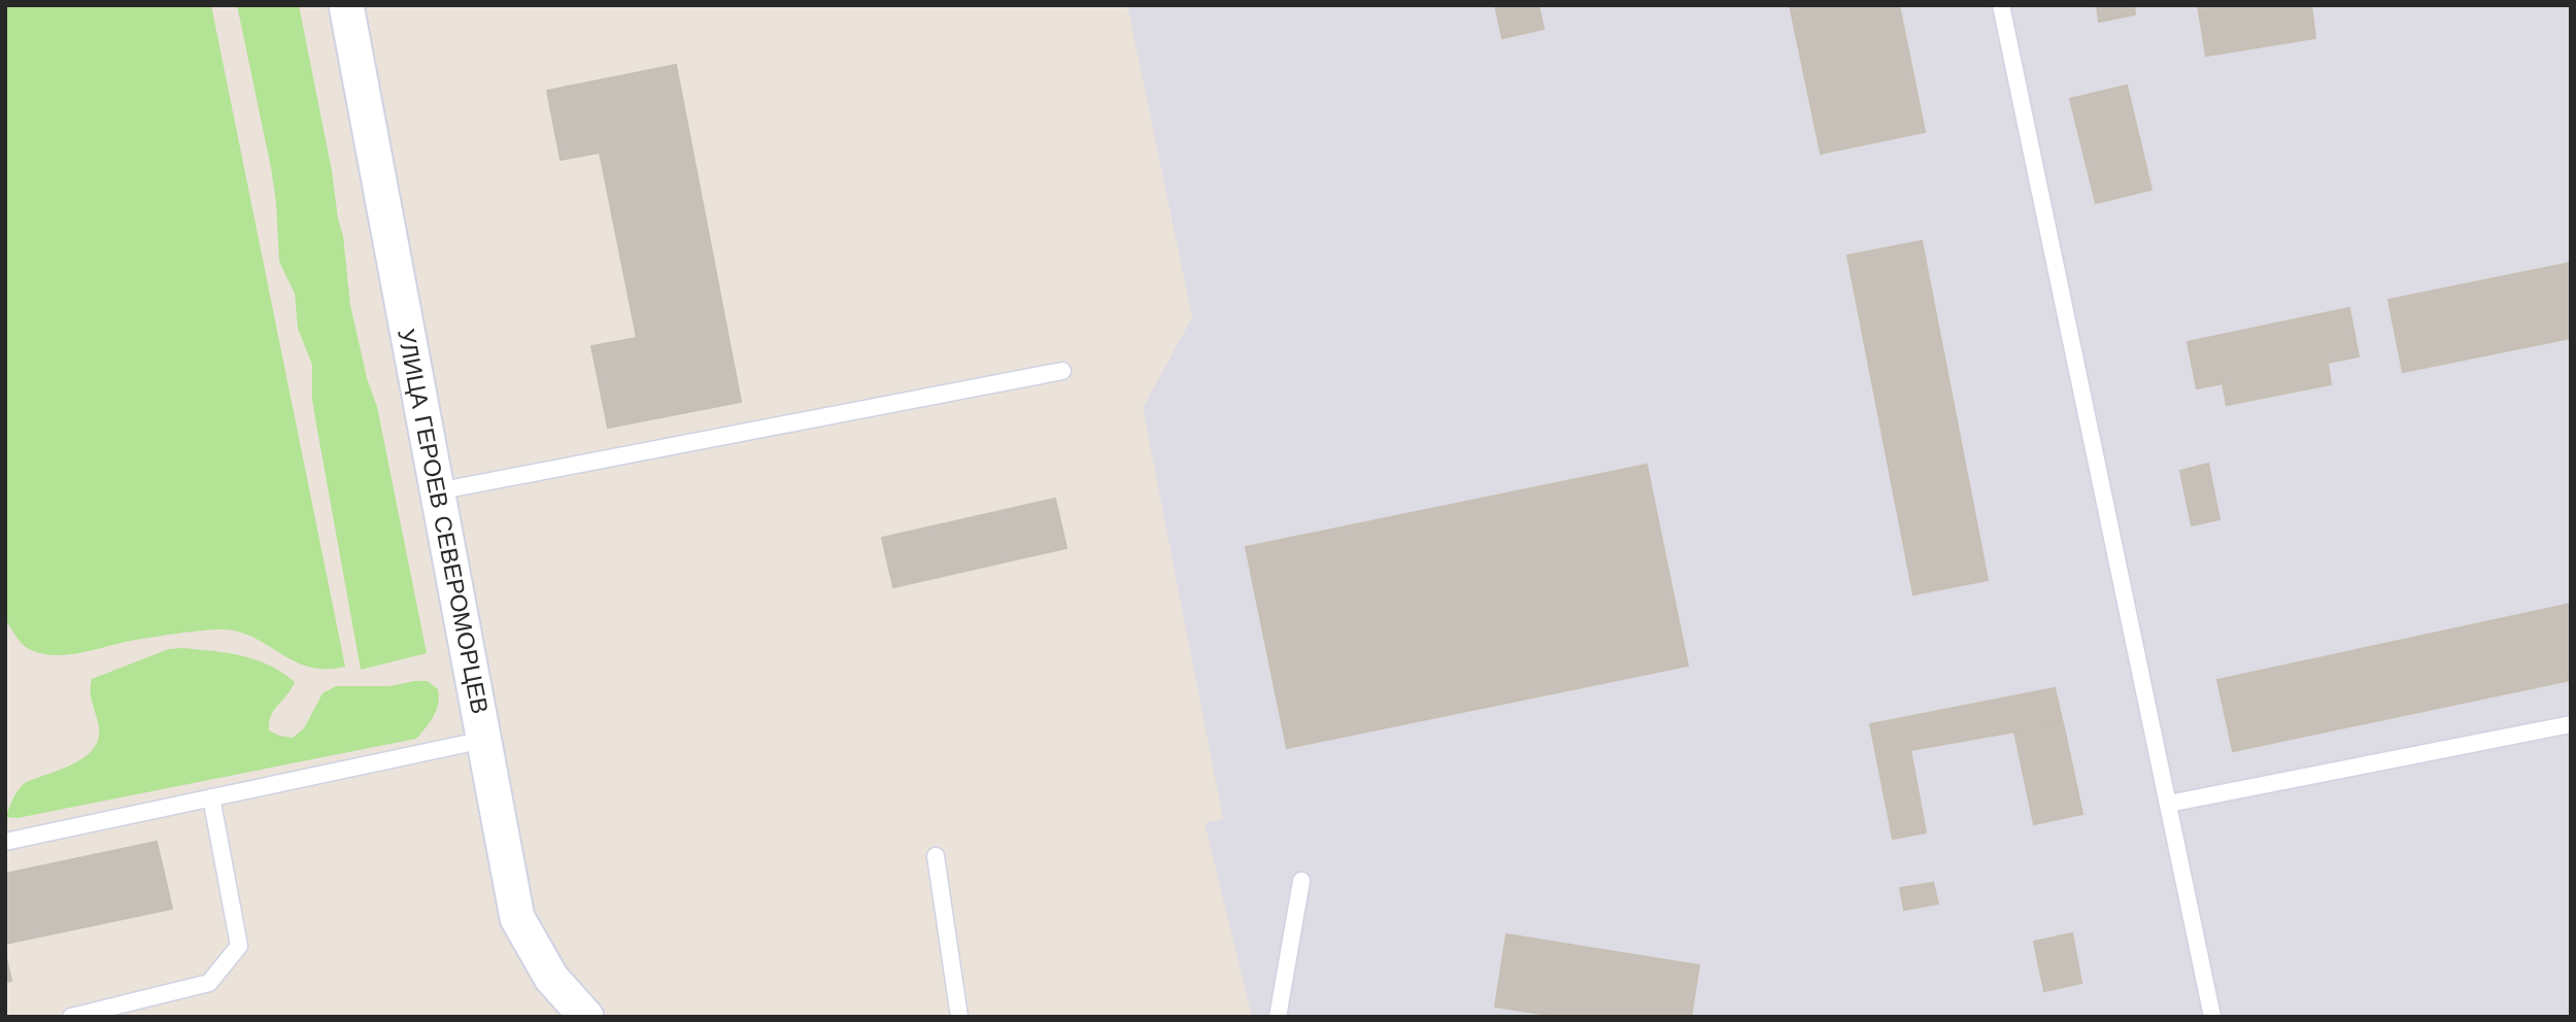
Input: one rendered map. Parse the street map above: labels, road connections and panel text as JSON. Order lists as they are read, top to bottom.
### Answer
{
  "streets": {
    "street": ["УЛИЦА ГЕРОЕВ СЕВЕРОМОРЦЕВ"]
  }
}
